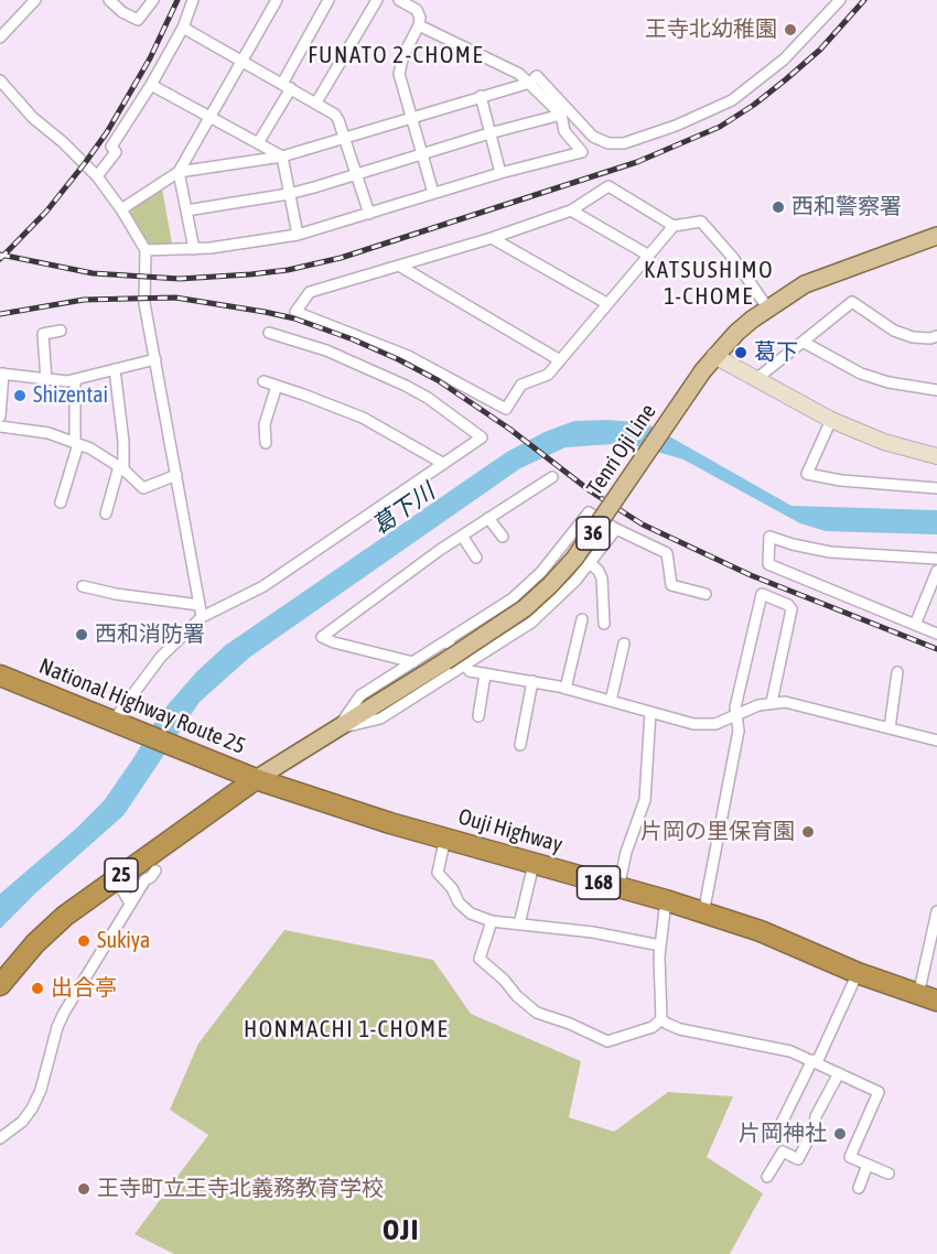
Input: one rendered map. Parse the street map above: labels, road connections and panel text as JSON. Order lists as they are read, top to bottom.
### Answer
{
  "streets": {
    "highway": [
      "National Highway Route 25",
      "Ouji Highway",
      "25",
      "168"
    ],
    "main road": ["Tenri Oji Line", "36"]
  },
  "crossings": [
    ["Tenri Oji Line", "National Highway Route 25"],
    ["Tenri Oji Line", "Ouji Highway"],
    ["National Highway Route 25", "Ouji Highway"]
  ],
  "districts": [
    "FUNATO 2-CHOME",
    "KATSUSHIMO 1-CHOME",
    "HONMACHI 1-CHOME",
    "OJI"
  ],
  "water": ["葛下川"],
  "places": [
    "王寺北幼稚園",
    "西和警察署",
    "葛下",
    "Shizentai",
    "西和消防署",
    "片岡の里保育園",
    "Sukiya",
    "出合亭",
    "片岡神社",
    "王寺町立王寺北義務教育学校"
  ]
}
